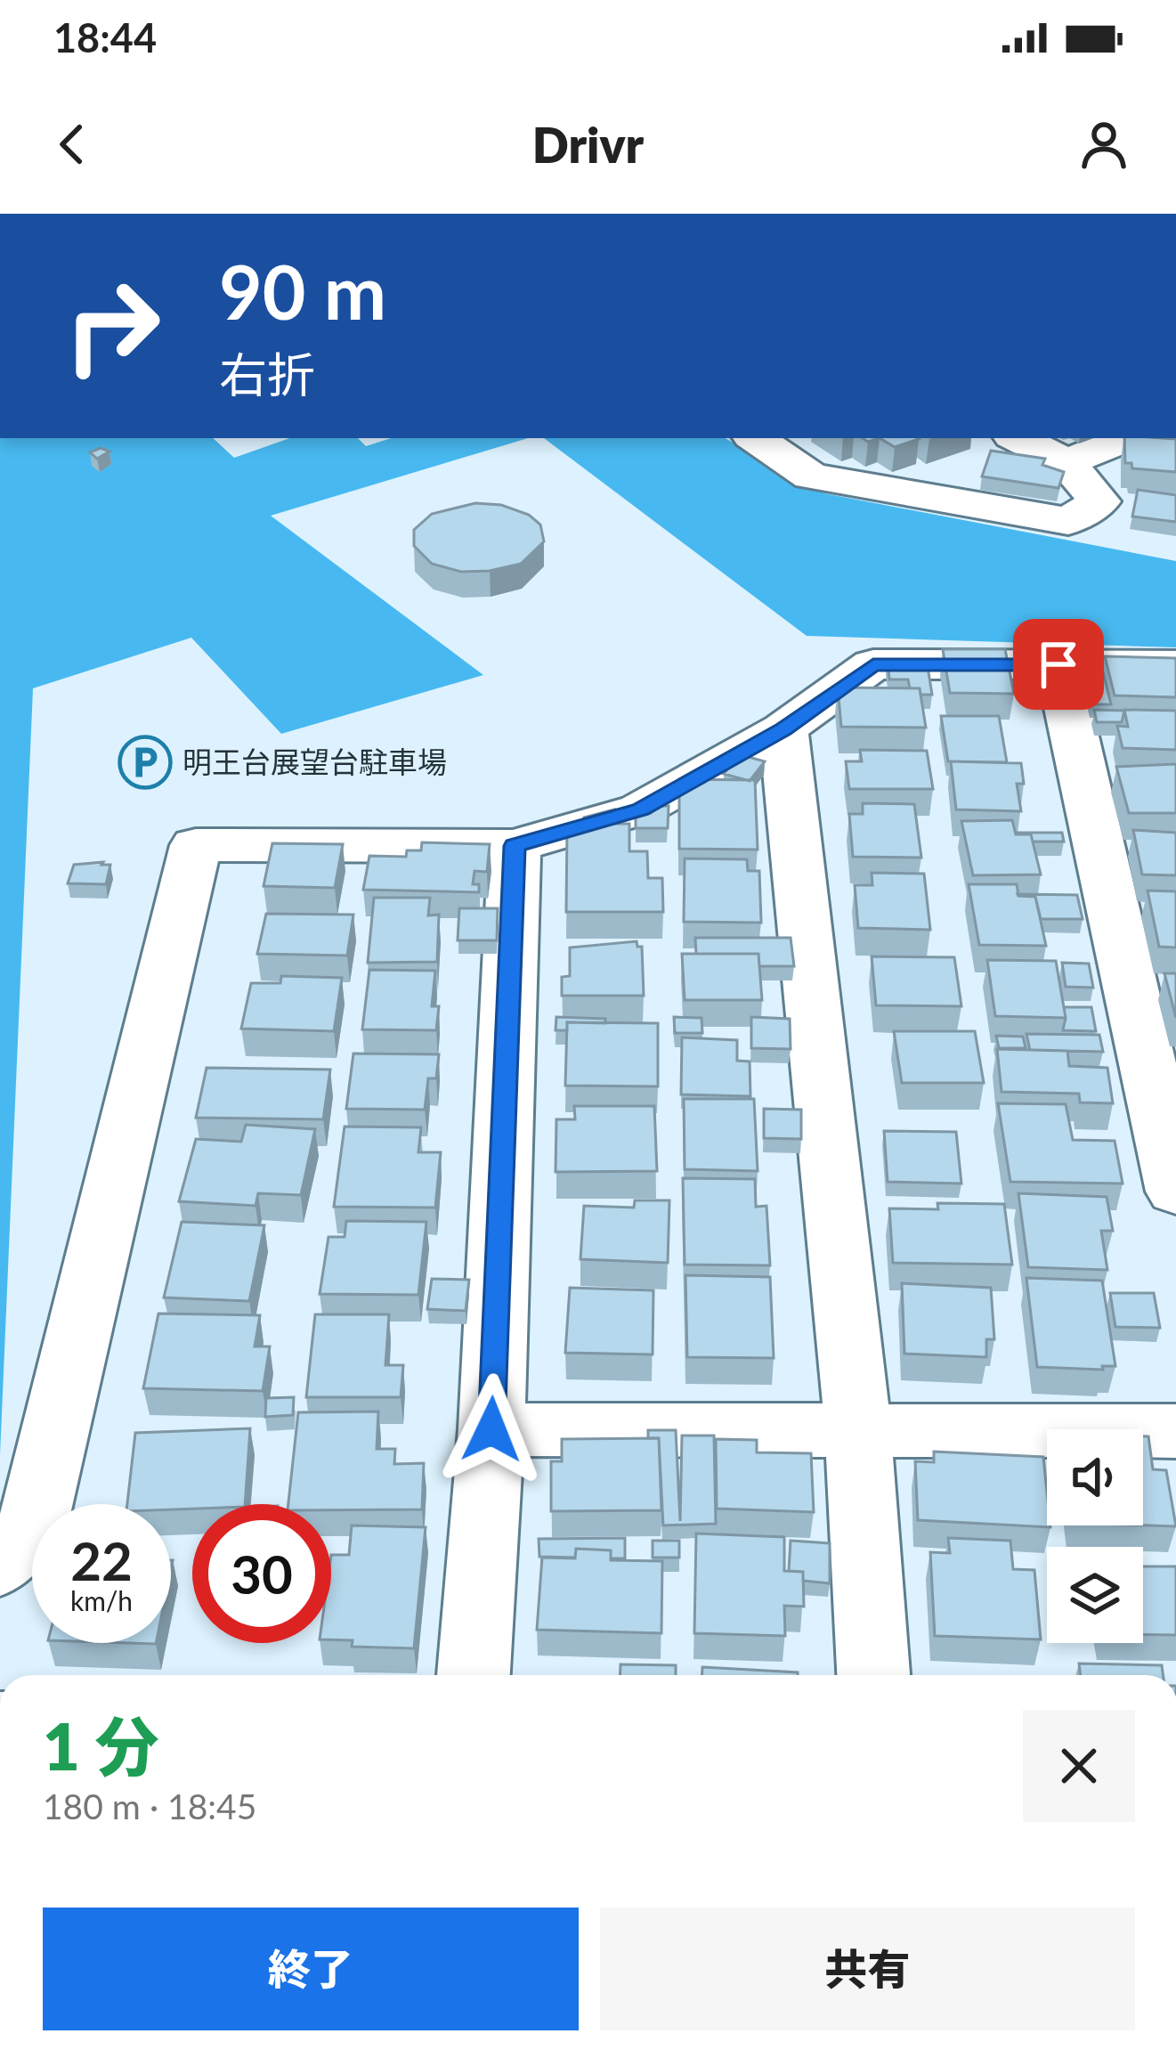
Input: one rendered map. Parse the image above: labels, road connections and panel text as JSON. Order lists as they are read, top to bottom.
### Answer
{
  "places": {
    "parking": ["明王台展望台駐車場"]
  },
  "page": {
    "status": "18:44",
    "header": "Drivr",
    "turn": ["90 m", "右折"],
    "speed": "22 km/h",
    "limit": "30",
    "heading": ["1 分", "180 m · 18:45"],
    "buttons": ["終了", "共有"]
  }
}
